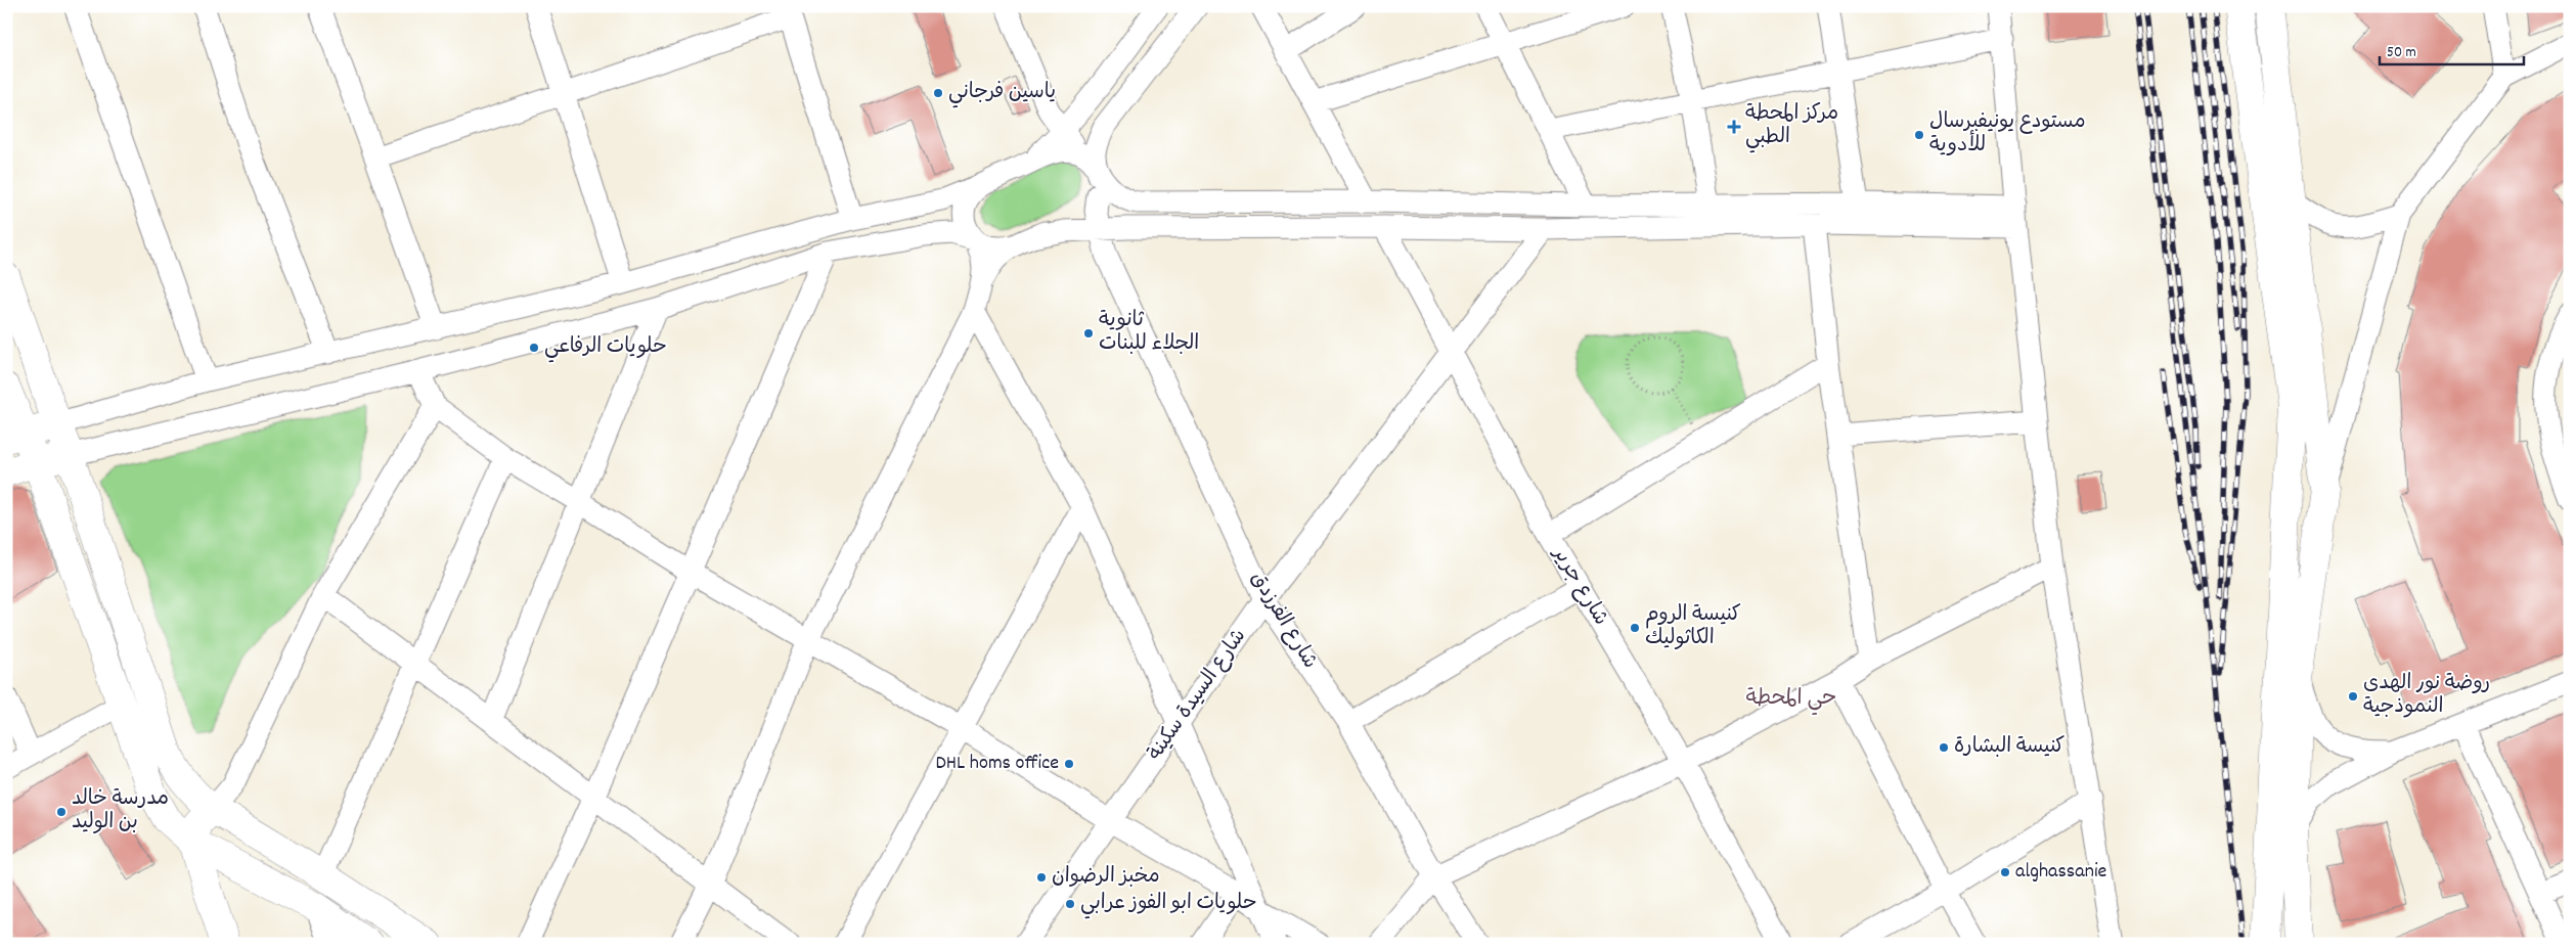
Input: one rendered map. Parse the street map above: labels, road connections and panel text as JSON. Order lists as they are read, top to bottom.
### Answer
{
  "streets": {
    "street": ["شارع جرير", "شارع الفرزدق", "شارع السيدة سكينة"]
  },
  "crossings": [
    ["شارع جرير", "شارع السيدة سكينة"],
    ["شارع الفرزدق", "شارع السيدة سكينة"]
  ],
  "districts": ["حي المحطة"],
  "places": {
    "other": [
      "ياسين فرجاني",
      "مستودع يونيفيرسال للأدوية",
      "ثانوية الجلاء للبنات",
      "حلويات الرفاعي",
      "كنيسة الروم الكاثوليك",
      "روضة نور الهدى النموذجية",
      "كنيسة البشارة",
      "DHL homs office",
      "مدرسة خالد بن الوليد",
      "alghassanie",
      "مخبز الرضوان",
      "حلويات ابو الفوز عرابي"
    ],
    "health": ["مركز المحطة الطبي"]
  },
  "scale_bar": "50 m"
}
